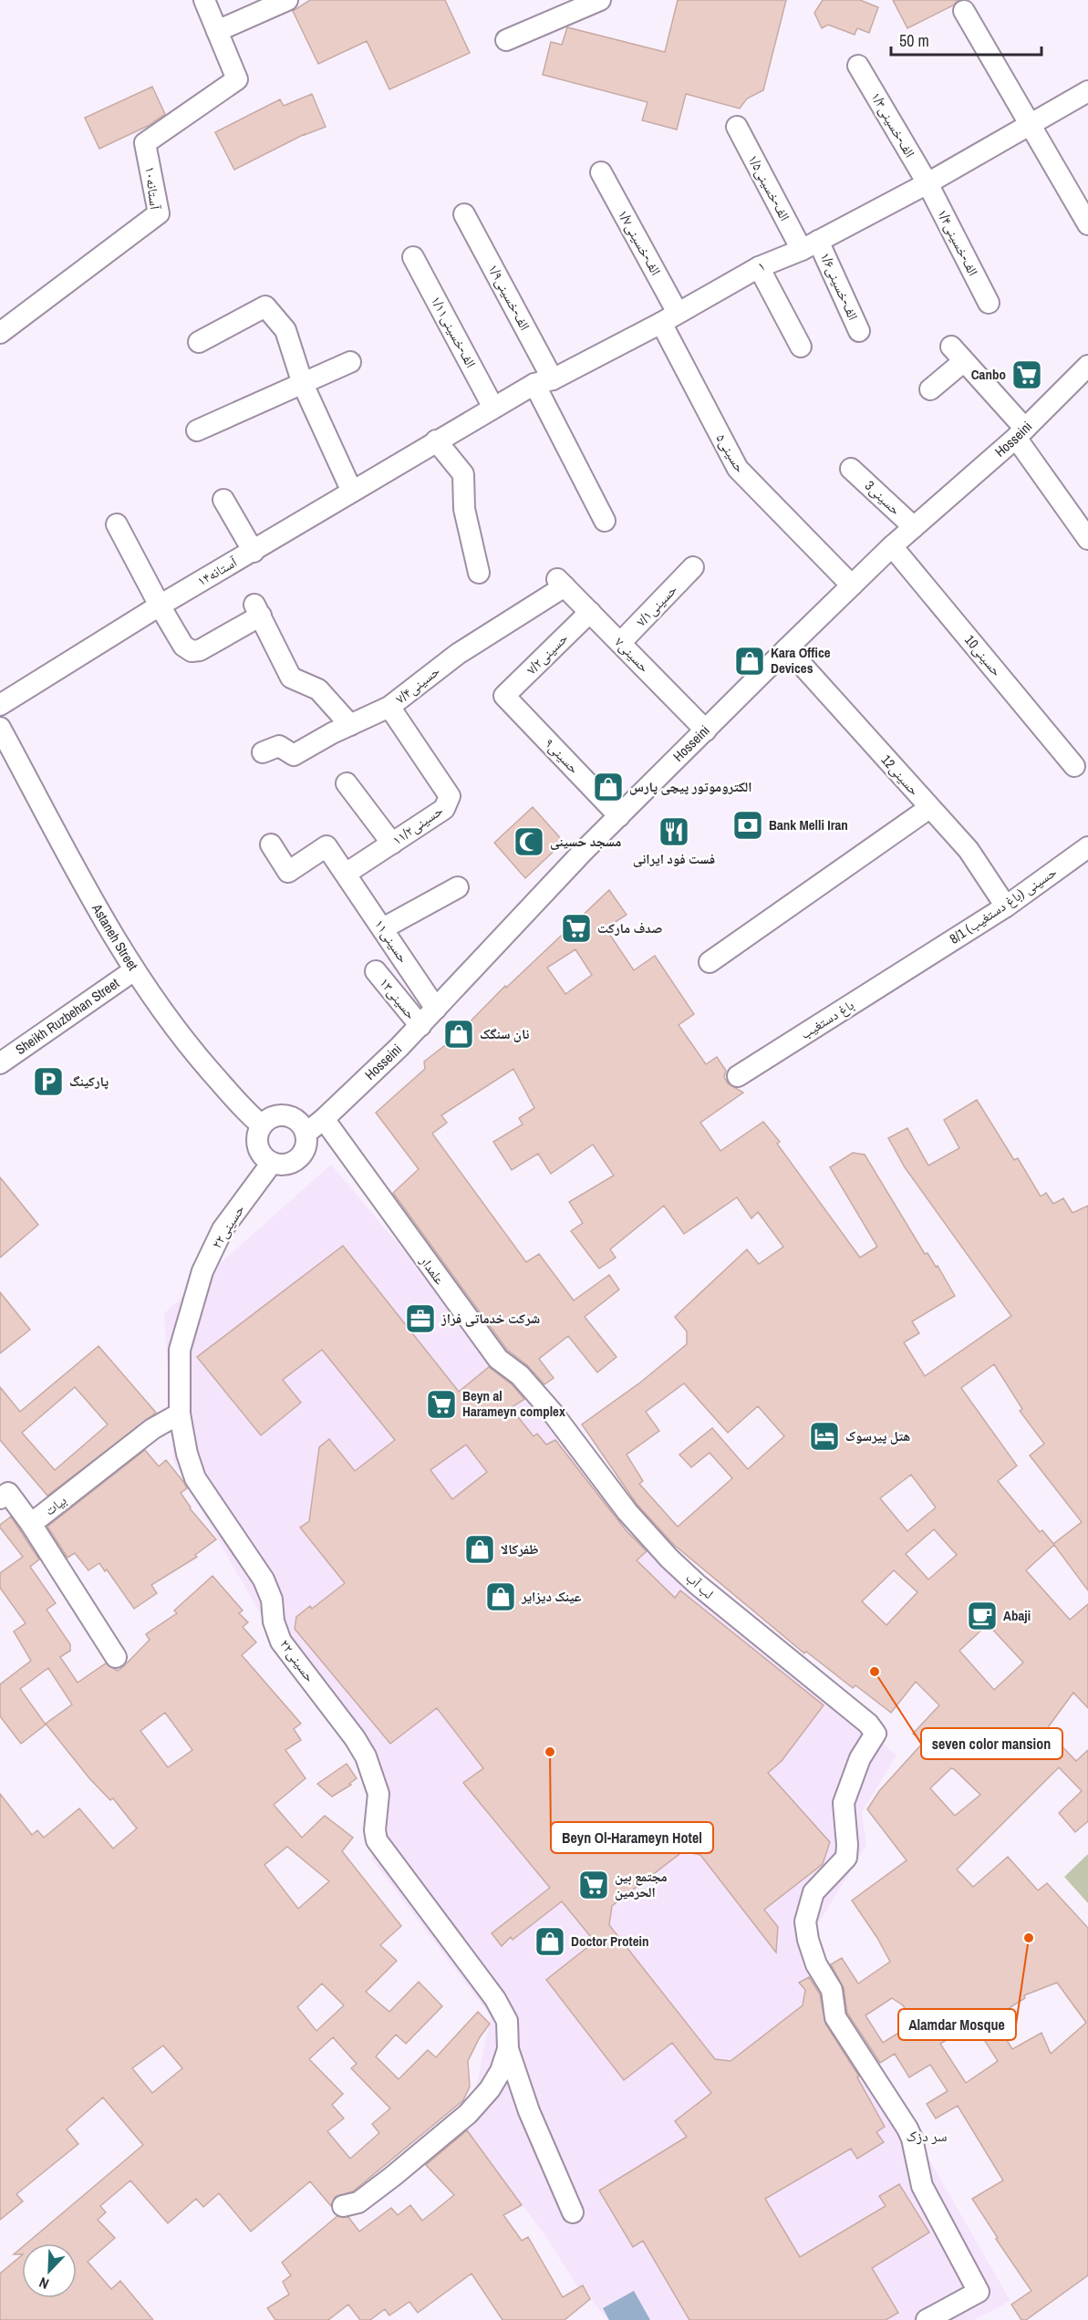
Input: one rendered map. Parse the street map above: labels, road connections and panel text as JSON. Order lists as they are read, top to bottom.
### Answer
{
  "streets": {
    "street": [
      "الف-خسینی۱/۳",
      "آستانه۱۰",
      "الف-خسینی۱/۵",
      "الف-خسینی۱/۷",
      "الف-خسینی۱/۴",
      "۱",
      "الف-خسینی۱/۶",
      "الف-خسینی۱/۹",
      "الف-خسینی۱/۱۱",
      "Hosseini",
      "حسینی۵",
      "حسینی3",
      "آستانه۱۴",
      "حسینی۷/۱",
      "حسینی۷/۲",
      "حسینی۷",
      "حسینی10",
      "حسینی۷/۴",
      "حسینی۹",
      "حسینی12",
      "حسینی۱۱/۲",
      "8/1 حسینی (باغ دستغیب)",
      "Astaneh Street",
      "حسینی۱۱",
      "حسینی۱۳",
      "Sheikh Ruzbehan Street",
      "باغ دستغیب",
      "حسینی۲۲",
      "علمدار",
      "بیات",
      "لب آب"
    ]
  },
  "crossings": [
    ["الف-خسینی۱/۳", "الف-خسینی۱/۴"],
    ["الف-خسینی۱/۳", "۱"],
    ["الف-خسینی۱/۵", "۱"],
    ["الف-خسینی۱/۵", "الف-خسینی۱/۶"],
    ["الف-خسینی۱/۷", "۱"],
    ["الف-خسینی۱/۷", "حسینی۵"],
    ["الف-خسینی۱/۴", "۱"],
    ["۱", "الف-خسینی۱/۶"],
    ["۱", "الف-خسینی۱/۹"],
    ["۱", "الف-خسینی۱/۱۱"],
    ["۱", "حسینی۵"],
    ["۱", "آستانه۱۴"],
    ["Hosseini", "حسینی۵"],
    ["Hosseini", "حسینی3"],
    ["Hosseini", "حسینی۷"],
    ["Hosseini", "حسینی10"],
    ["Hosseini", "حسینی۹"],
    ["Hosseini", "حسینی12"],
    ["Hosseini", "Astaneh Street"],
    ["Hosseini", "حسینی۱۱"],
    ["Hosseini", "حسینی۱۳"],
    ["Hosseini", "حسینی۲۲"],
    ["Hosseini", "علمدار"],
    ["حسینی۷/۱", "حسینی۷"],
    ["حسینی۷/۲", "حسینی۷"],
    ["حسینی۷/۲", "حسینی۹"],
    ["حسینی۷", "حسینی۷/۴"],
    ["حسینی۷/۴", "حسینی۱۱/۲"],
    ["حسینی12", "8/1 حسینی (باغ دستغیب)"],
    ["حسینی۱۱/۲", "حسینی۱۱"],
    ["8/1 حسینی (باغ دستغیب)", "باغ دستغیب"],
    ["Astaneh Street", "Sheikh Ruzbehan Street"],
    ["Astaneh Street", "حسینی۲۲"],
    ["حسینی۲۲", "بیات"],
    ["علمدار", "لب آب"]
  ],
  "districts": ["سر دزک"],
  "places": {
    "supermarket": [
      "Canbo",
      "صدف مارکت",
      "Beyn al Harameyn complex",
      "مجتمع بین الحرمین"
    ],
    "shop": [
      "Kara Office Devices",
      "الکتروموتور پیچی پارس",
      "نان سنگک",
      "ظفرکالا",
      "عینک دیزایر",
      "Doctor Protein"
    ],
    "bank": ["Bank Melli Iran"],
    "restaurant": ["فست فود ایرانی"],
    "mosque": ["مسجد حسینی"],
    "parking": ["پارکینگ"],
    "office": ["شرکت خدماتی فراز"],
    "hotel": ["هتل پیرسوک"],
    "cafe": ["Abaji"],
    "other": ["seven color mansion", "Beyn Ol-Harameyn Hotel", "Alamdar Mosque"]
  },
  "scale_bar": "50 m",
  "north": "bottom left"
}
